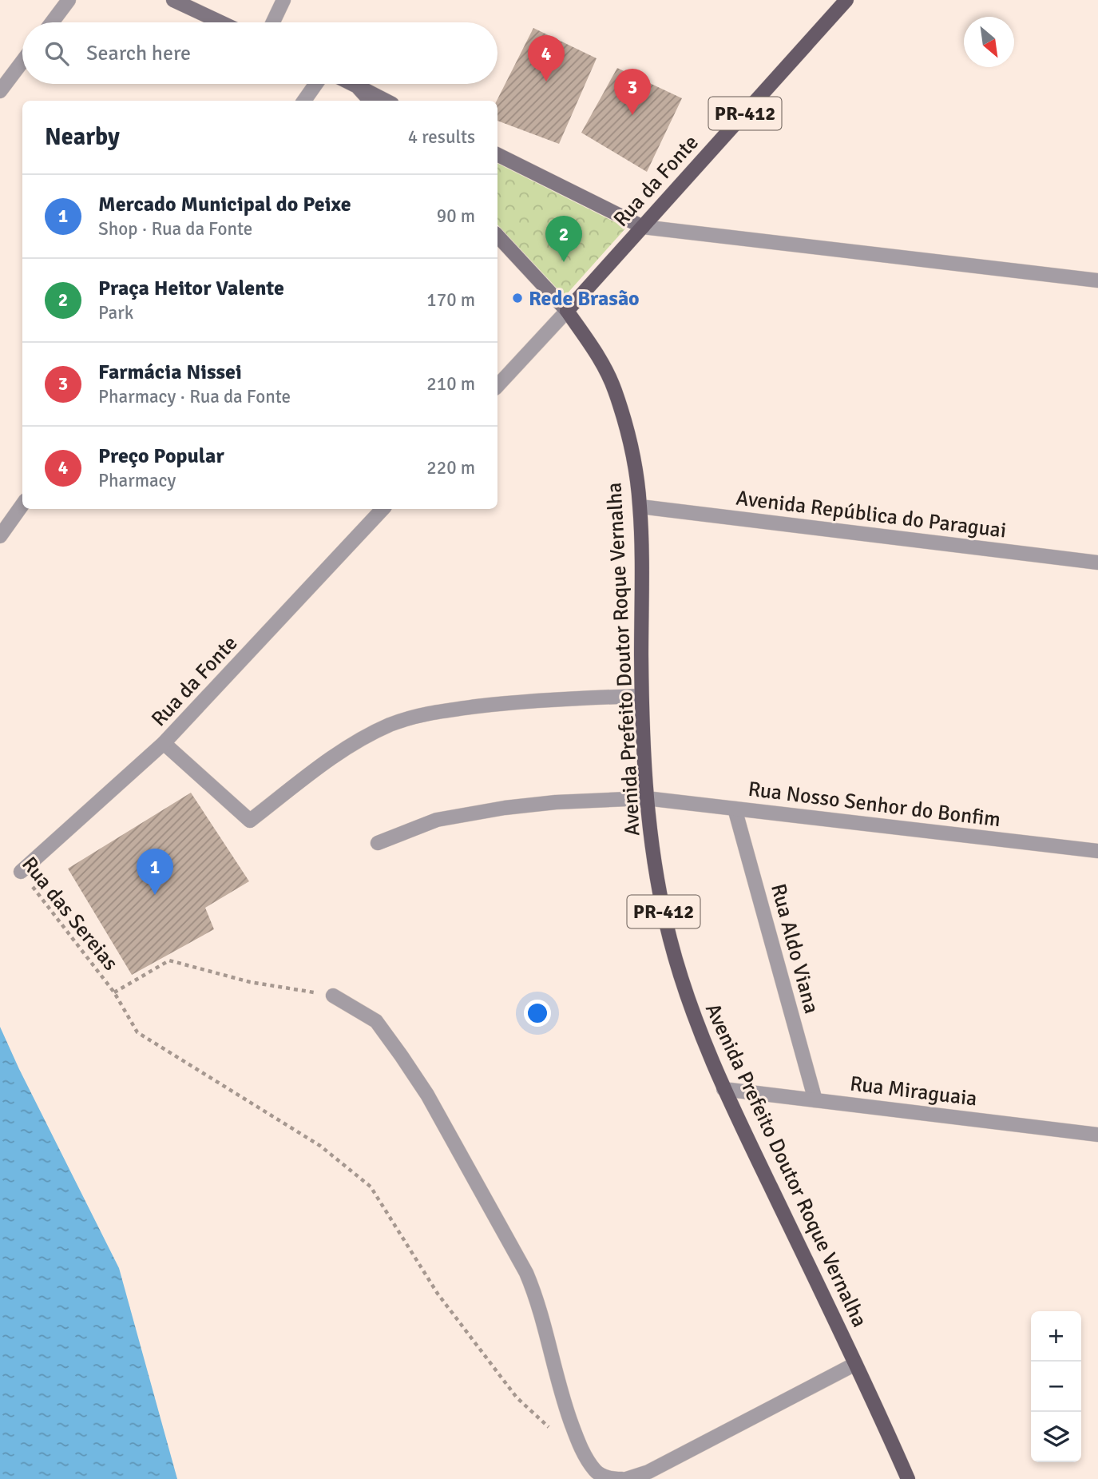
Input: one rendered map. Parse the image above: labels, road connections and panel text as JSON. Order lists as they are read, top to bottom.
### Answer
{
  "streets": {
    "main road": ["PR-412", "Rua da Fonte", "Avenida Prefeito Doutor Roque Vernalha"],
    "street": [
      "Avenida República do Paraguai",
      "Rua Nosso Senhor do Bonfim",
      "Rua Aldo Viana",
      "Rua Miraguaia"
    ],
    "path": ["Rua das Sereias"]
  },
  "crossings": [
    ["Rua da Fonte", "Avenida Prefeito Doutor Roque Vernalha"],
    ["Rua da Fonte", "Rua das Sereias"],
    ["Avenida República do Paraguai", "Avenida Prefeito Doutor Roque Vernalha"],
    ["Avenida Prefeito Doutor Roque Vernalha", "Rua Nosso Senhor do Bonfim"],
    ["Avenida Prefeito Doutor Roque Vernalha", "Rua Miraguaia"],
    ["Rua Nosso Senhor do Bonfim", "Rua Aldo Viana"],
    ["Rua Aldo Viana", "Rua Miraguaia"]
  ],
  "places": ["Rede Brasão"],
  "north": "bottom right",
  "page": {
    "search": "Search here",
    "pins": [
      "4",
      "3",
      "2",
      "1"
    ],
    "heading": ["Nearby", "4 results"],
    "list": [
      {
        "mark": "1",
        "name": "Mercado Municipal do Peixe",
        "note": "Shop · Rua da Fonte",
        "value": "90 m"
      },
      {
        "mark": "2",
        "name": "Praça Heitor Valente",
        "note": "Park",
        "value": "170 m"
      },
      {
        "mark": "3",
        "name": "Farmácia Nissei",
        "note": "Pharmacy · Rua da Fonte",
        "value": "210 m"
      },
      {
        "mark": "4",
        "name": "Preço Popular",
        "note": "Pharmacy",
        "value": "220 m"
      }
    ],
    "map_buttons": ["+", "−"]
  }
}
